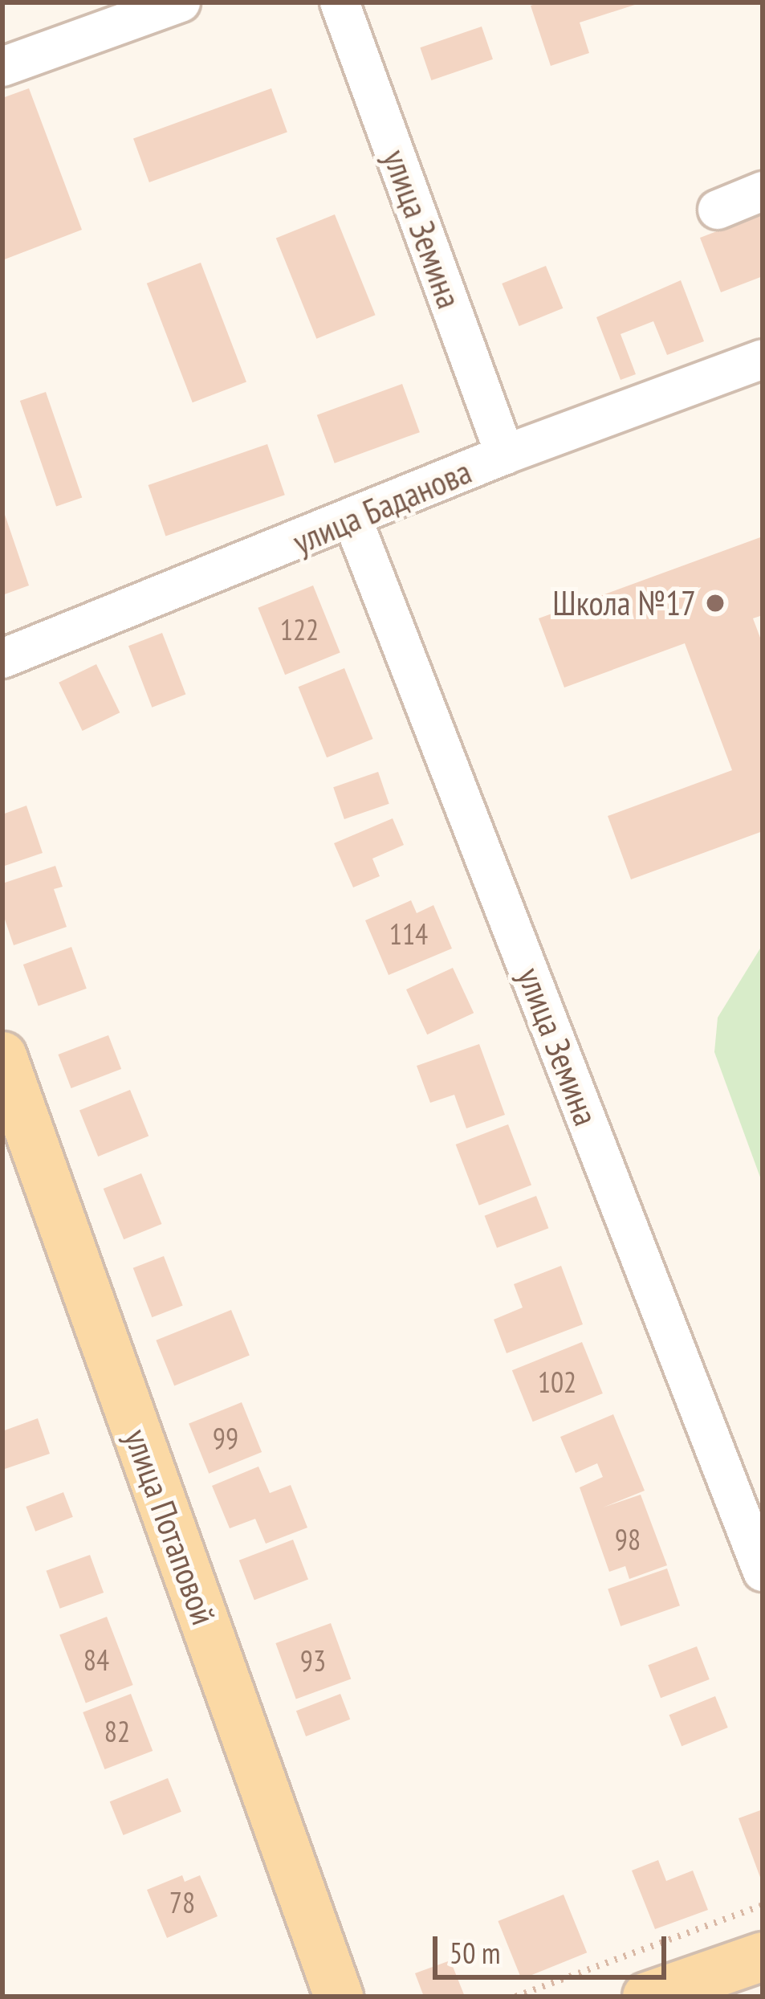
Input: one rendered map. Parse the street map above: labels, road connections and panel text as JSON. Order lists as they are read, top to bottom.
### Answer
{
  "streets": {
    "main road": ["улица Потаповой"],
    "street": ["улица Земина", "улица Баданова"]
  },
  "crossings": [
    ["улица Земина", "улица Баданова"]
  ],
  "places": ["Школа №17"],
  "house_numbers": [
    "122",
    "114",
    "102",
    "99",
    "98",
    "84",
    "93",
    "82",
    "78"
  ],
  "scale_bar": "50 m"
}
